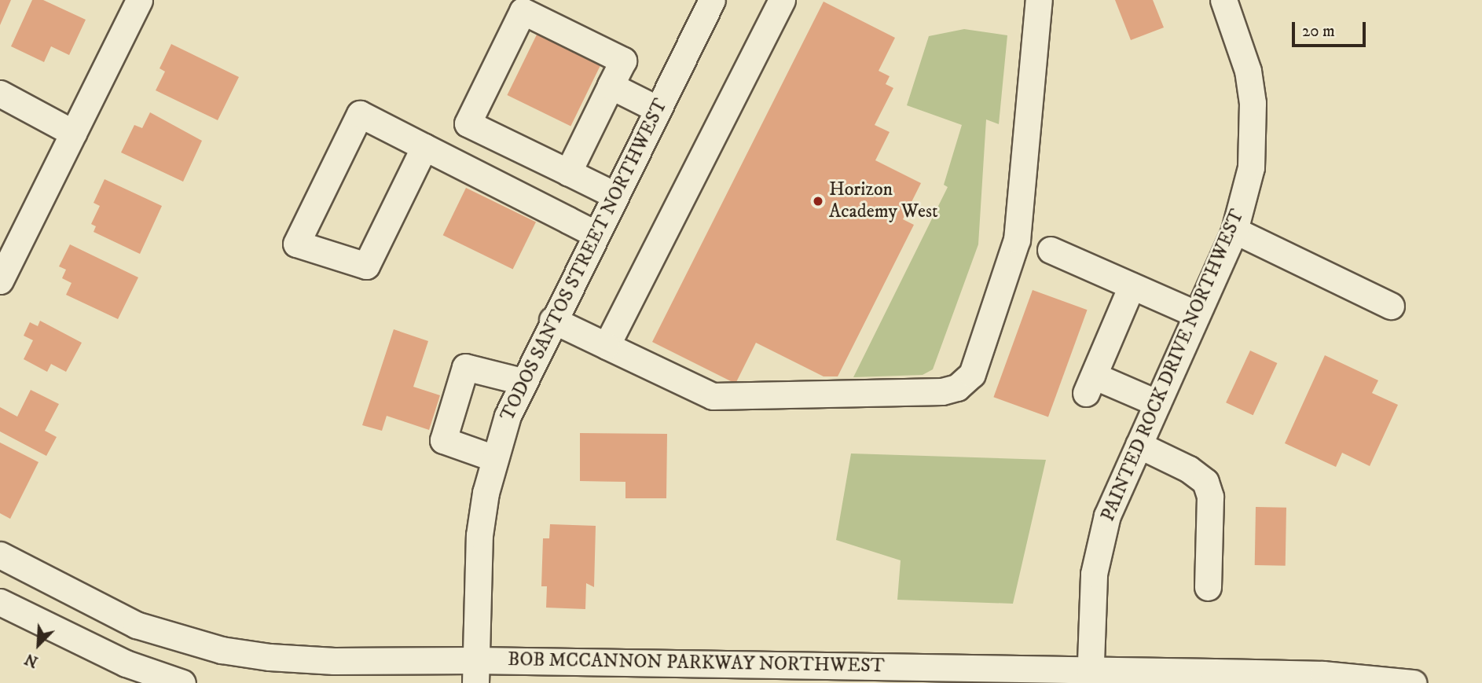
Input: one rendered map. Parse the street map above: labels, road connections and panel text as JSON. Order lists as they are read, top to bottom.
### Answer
{
  "streets": {
    "street": ["TODOS SANTOS STREET NORTHWEST", "PAINTED ROCK DRIVE NORTHWEST", "BOB MCCANNON PARKWAY NORTHWEST"]
  },
  "crossings": [
    ["TODOS SANTOS STREET NORTHWEST", "BOB MCCANNON PARKWAY NORTHWEST"],
    ["PAINTED ROCK DRIVE NORTHWEST", "BOB MCCANNON PARKWAY NORTHWEST"]
  ],
  "places": ["Horizon Academy West"],
  "scale_bar": "20 m",
  "north": "bottom left"
}
